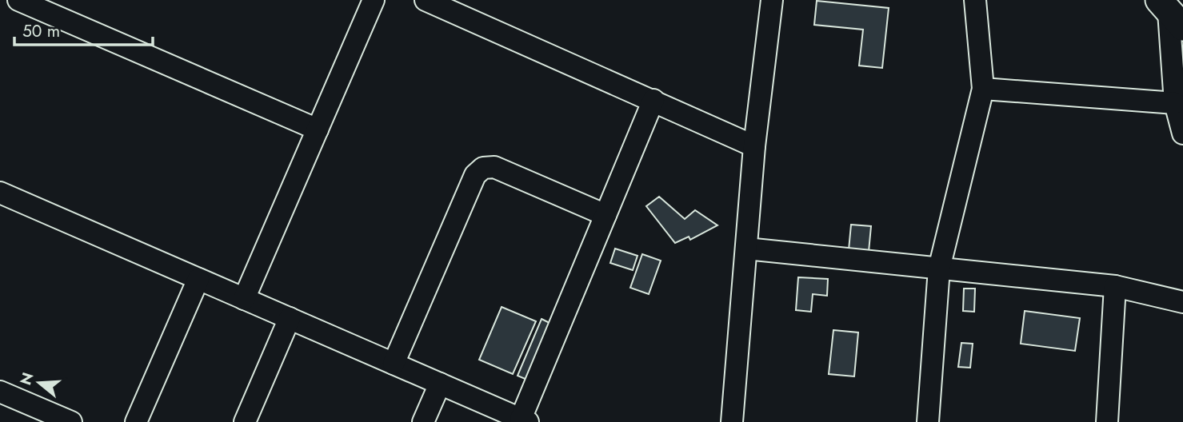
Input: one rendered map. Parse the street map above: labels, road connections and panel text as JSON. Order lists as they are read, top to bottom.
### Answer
{
  "scale_bar": "50 m",
  "north": "left"
}
